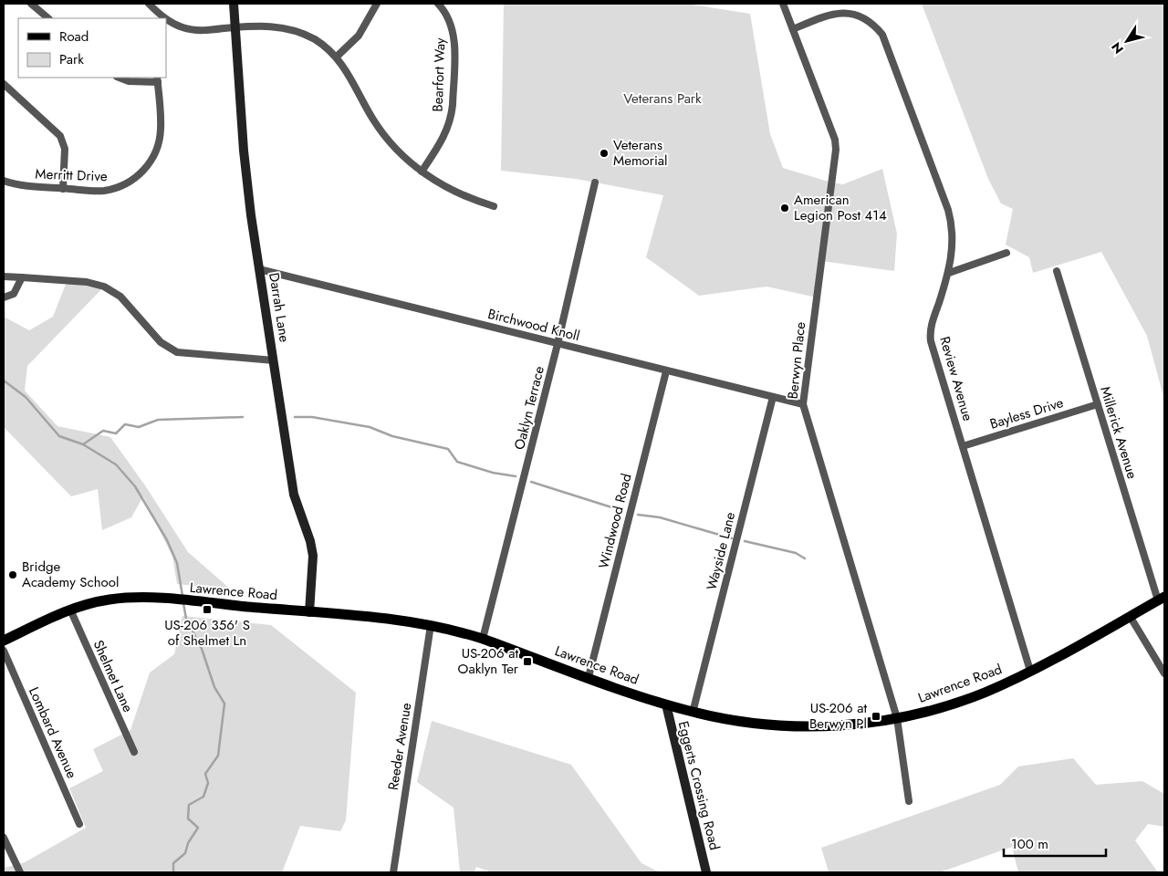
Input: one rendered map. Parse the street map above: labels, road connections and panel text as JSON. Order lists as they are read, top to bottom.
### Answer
{
  "streets": {
    "main road": ["Lawrence Road"],
    "street": [
      "Bearfort Way",
      "Merritt Drive",
      "Darrah Lane",
      "Birchwood Knoll",
      "Berwyn Place",
      "Review Avenue",
      "Oaklyn Terrace",
      "Bayless Drive",
      "Millerick Avenue",
      "Windwood Road",
      "Wayside Lane",
      "Shelmet Lane",
      "Lombard Avenue",
      "Reeder Avenue",
      "Eggerts Crossing Road"
    ]
  },
  "crossings": [
    ["Darrah Lane", "Birchwood Knoll"],
    ["Darrah Lane", "Lawrence Road"],
    ["Birchwood Knoll", "Berwyn Place"],
    ["Birchwood Knoll", "Oaklyn Terrace"],
    ["Birchwood Knoll", "Windwood Road"],
    ["Birchwood Knoll", "Wayside Lane"],
    ["Berwyn Place", "Review Avenue"],
    ["Berwyn Place", "Lawrence Road"],
    ["Review Avenue", "Bayless Drive"],
    ["Review Avenue", "Lawrence Road"],
    ["Oaklyn Terrace", "Lawrence Road"],
    ["Bayless Drive", "Millerick Avenue"],
    ["Millerick Avenue", "Lawrence Road"],
    ["Windwood Road", "Lawrence Road"],
    ["Wayside Lane", "Lawrence Road"],
    ["Lawrence Road", "Shelmet Lane"],
    ["Lawrence Road", "Reeder Avenue"],
    ["Lawrence Road", "Eggerts Crossing Road"]
  ],
  "parks": ["Veterans Park"],
  "places": {
    "other": ["Veterans Memorial", "American Legion Post 414", "Bridge Academy School"],
    "transit": ["US-206 356' S of Shelmet Ln", "US-206 at Oaklyn Ter", "US-206 at Berwyn Pl"]
  },
  "legend": ["Road", "Park"],
  "scale_bar": "100 m",
  "north": "bottom left"
}
